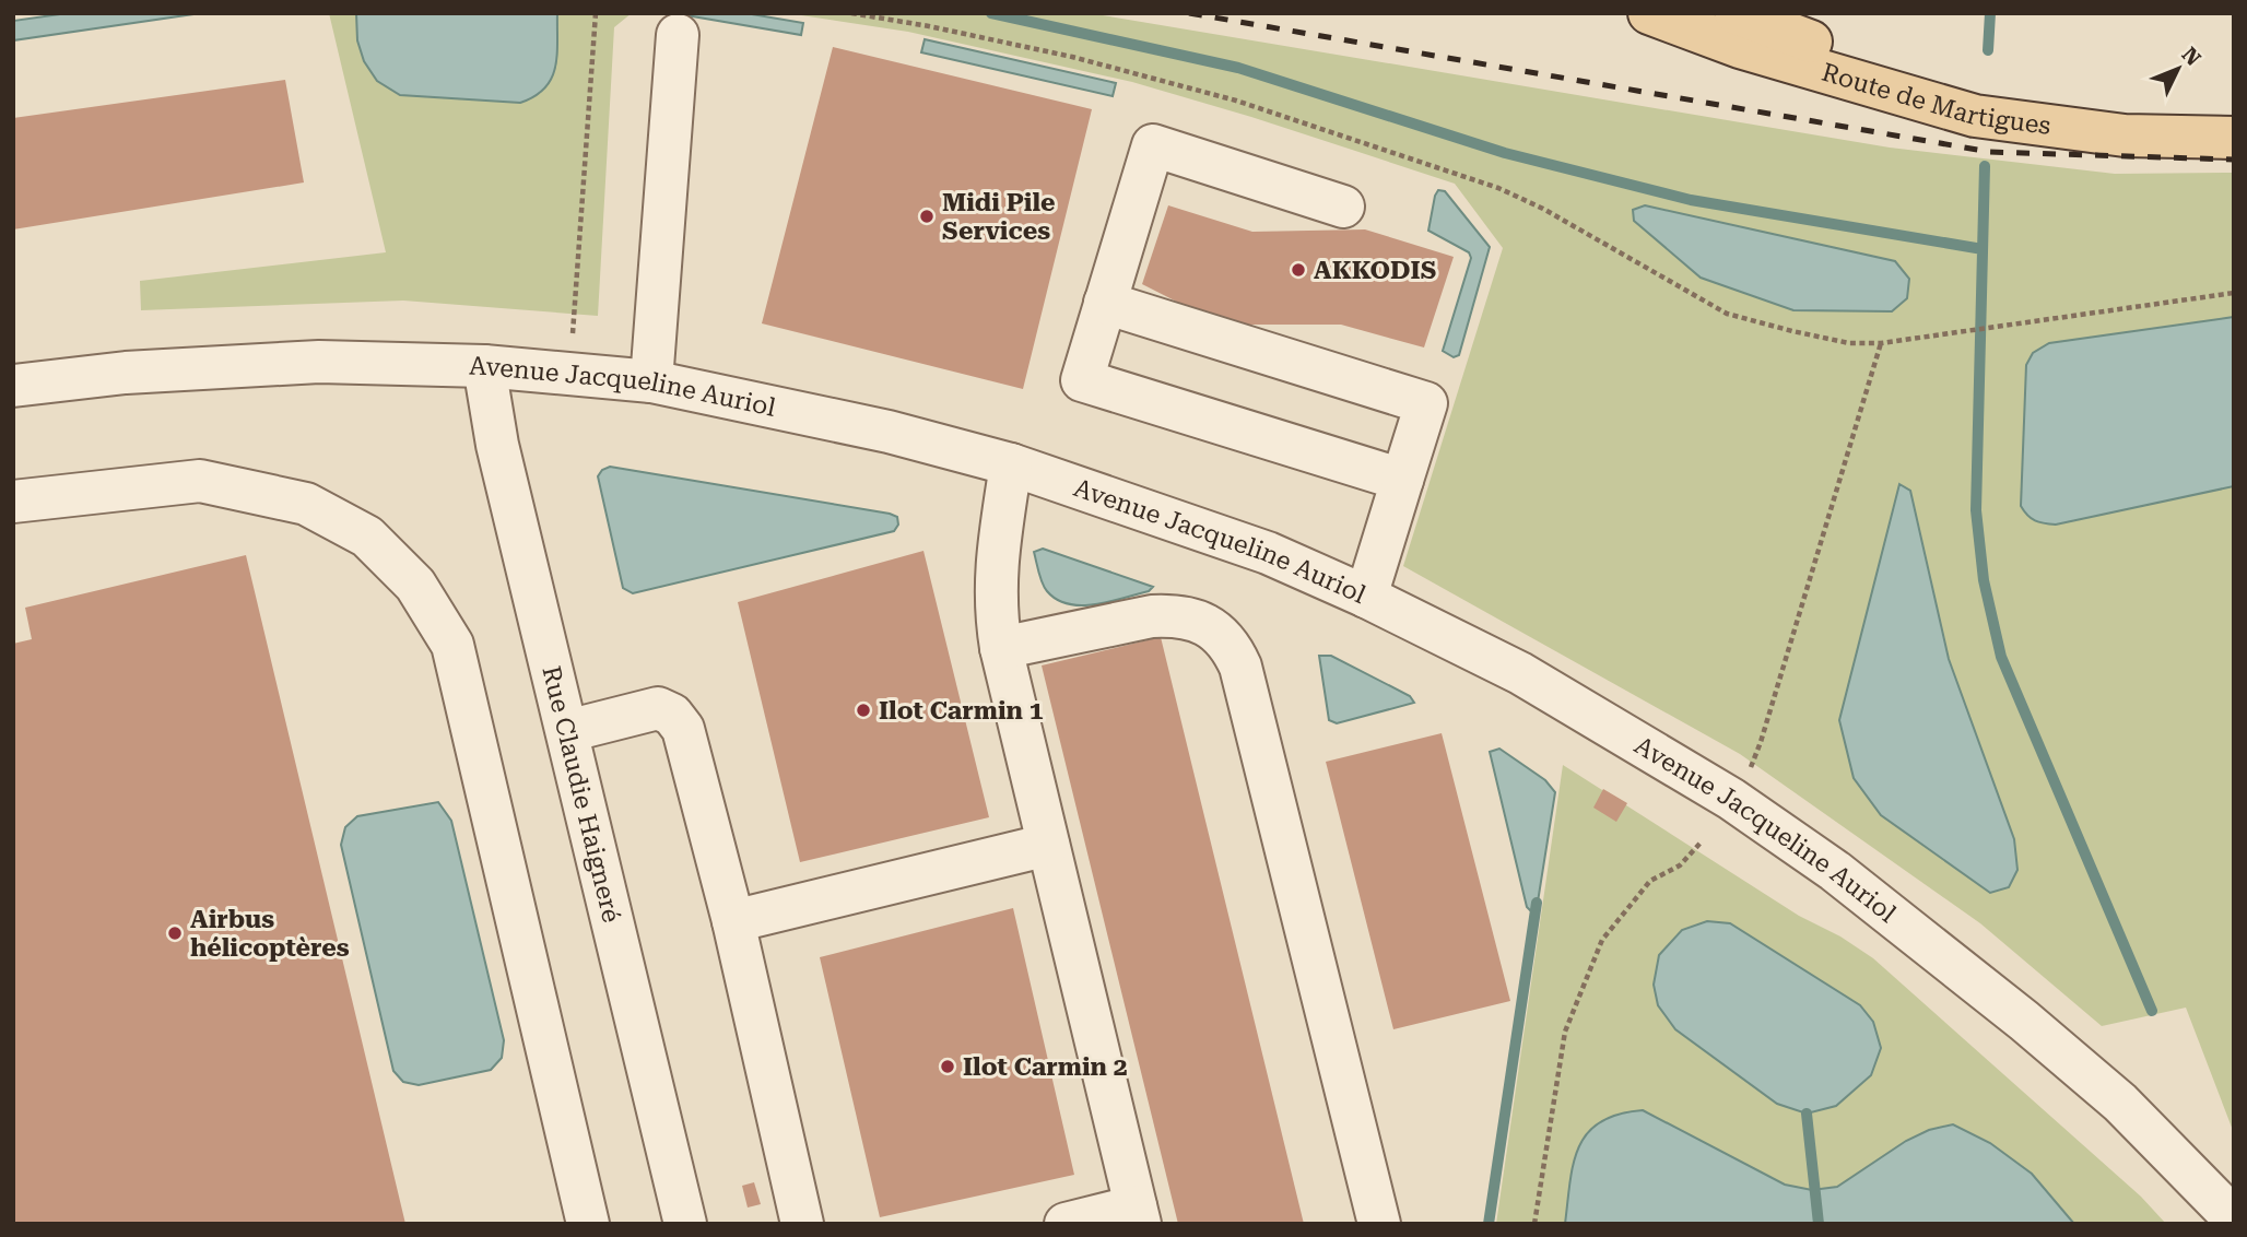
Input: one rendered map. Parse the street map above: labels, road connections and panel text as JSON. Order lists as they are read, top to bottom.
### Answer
{
  "streets": {
    "main road": ["Route de Martigues"],
    "street": ["Avenue Jacqueline Auriol", "Rue Claudie Haigneré"]
  },
  "crossings": [
    ["Avenue Jacqueline Auriol", "Rue Claudie Haigneré"]
  ],
  "places": [
    "Midi Pile Services",
    "AKKODIS",
    "Ilot Carmin 1",
    "Airbus hélicoptères",
    "Ilot Carmin 2"
  ],
  "north": "top right"
}
